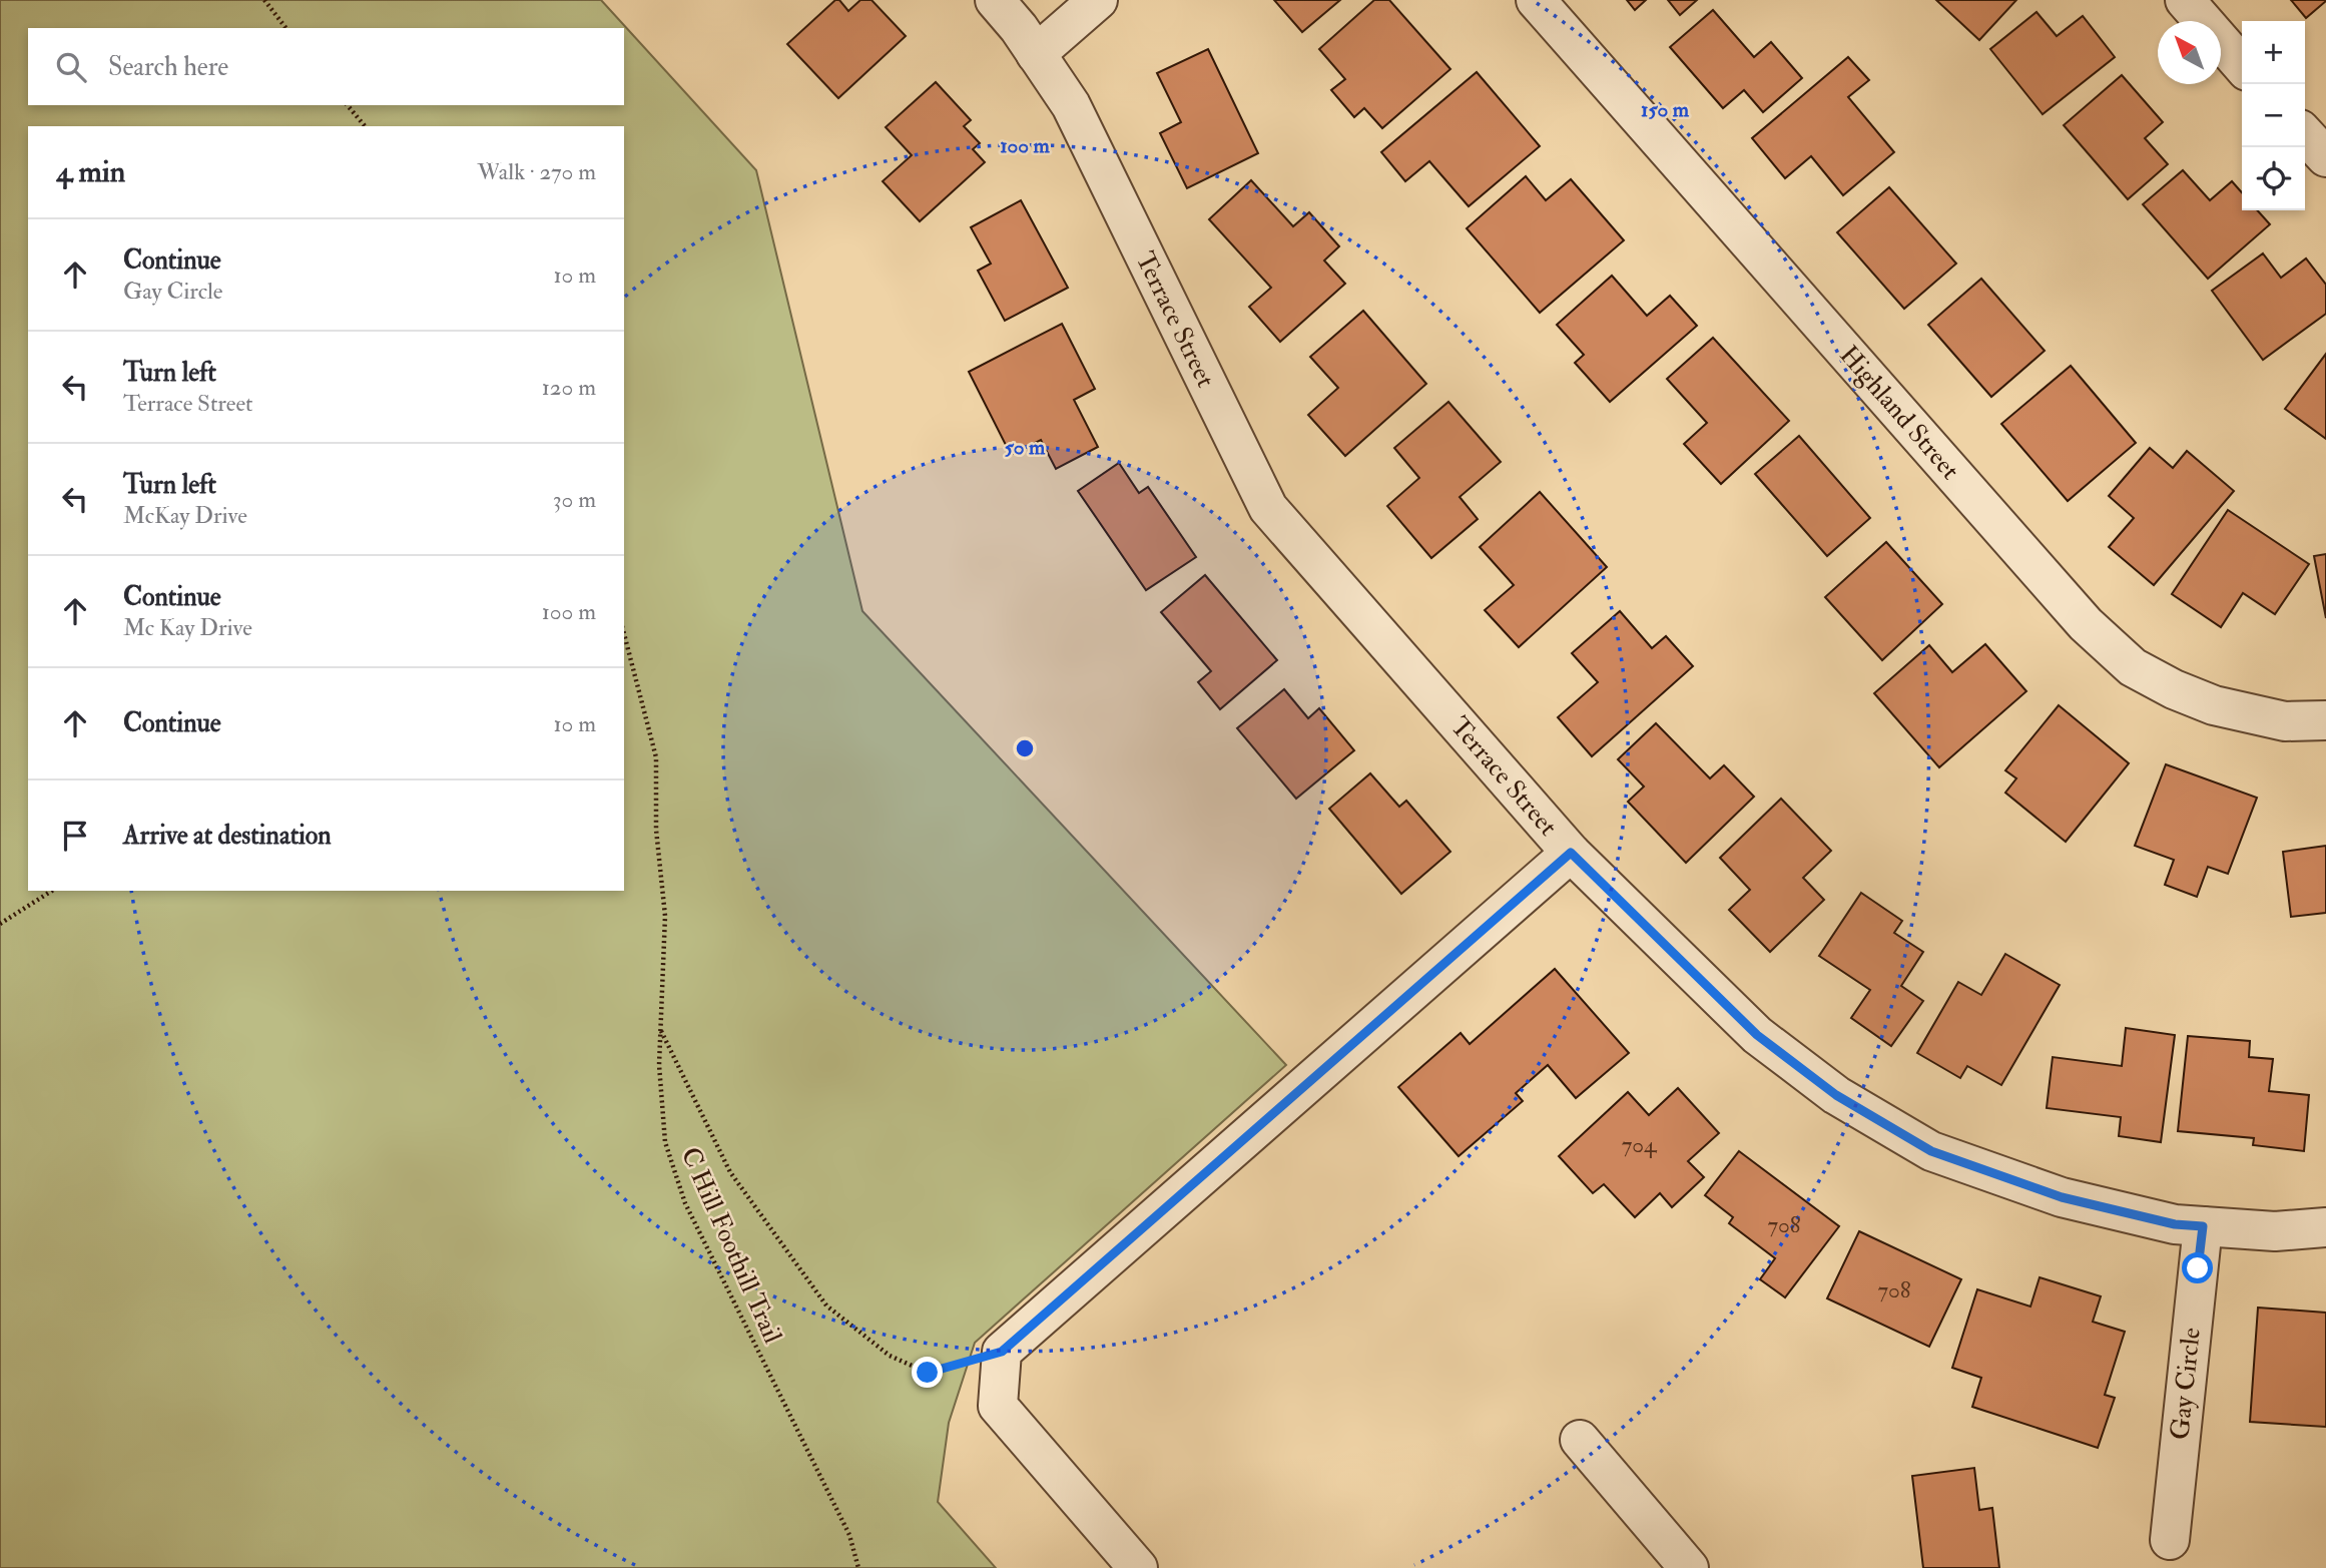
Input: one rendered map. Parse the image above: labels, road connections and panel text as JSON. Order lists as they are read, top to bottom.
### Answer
{
  "streets": {
    "street": ["Terrace Street", "Highland Street", "Gay Circle"],
    "path": ["C Hill Foothill Trail"]
  },
  "crossings": [
    ["Terrace Street", "Gay Circle"]
  ],
  "house_numbers": ["704", "708", "708"],
  "north": "top left",
  "page": {
    "map_buttons": ["+", "−"],
    "search": "Search here",
    "heading": ["4 min", "Walk · 270 m"],
    "list": [
      ["Continue", "Gay Circle", "10 m"],
      ["Turn left", "Terrace Street", "120 m"],
      ["Turn left", "McKay Drive", "30 m"],
      ["Continue", "Mc Kay Drive", "100 m"],
      ["Continue", "10 m"],
      "Arrive at destination"
    ]
  },
  "rings": ["150 m", "100 m", "50 m"]
}
